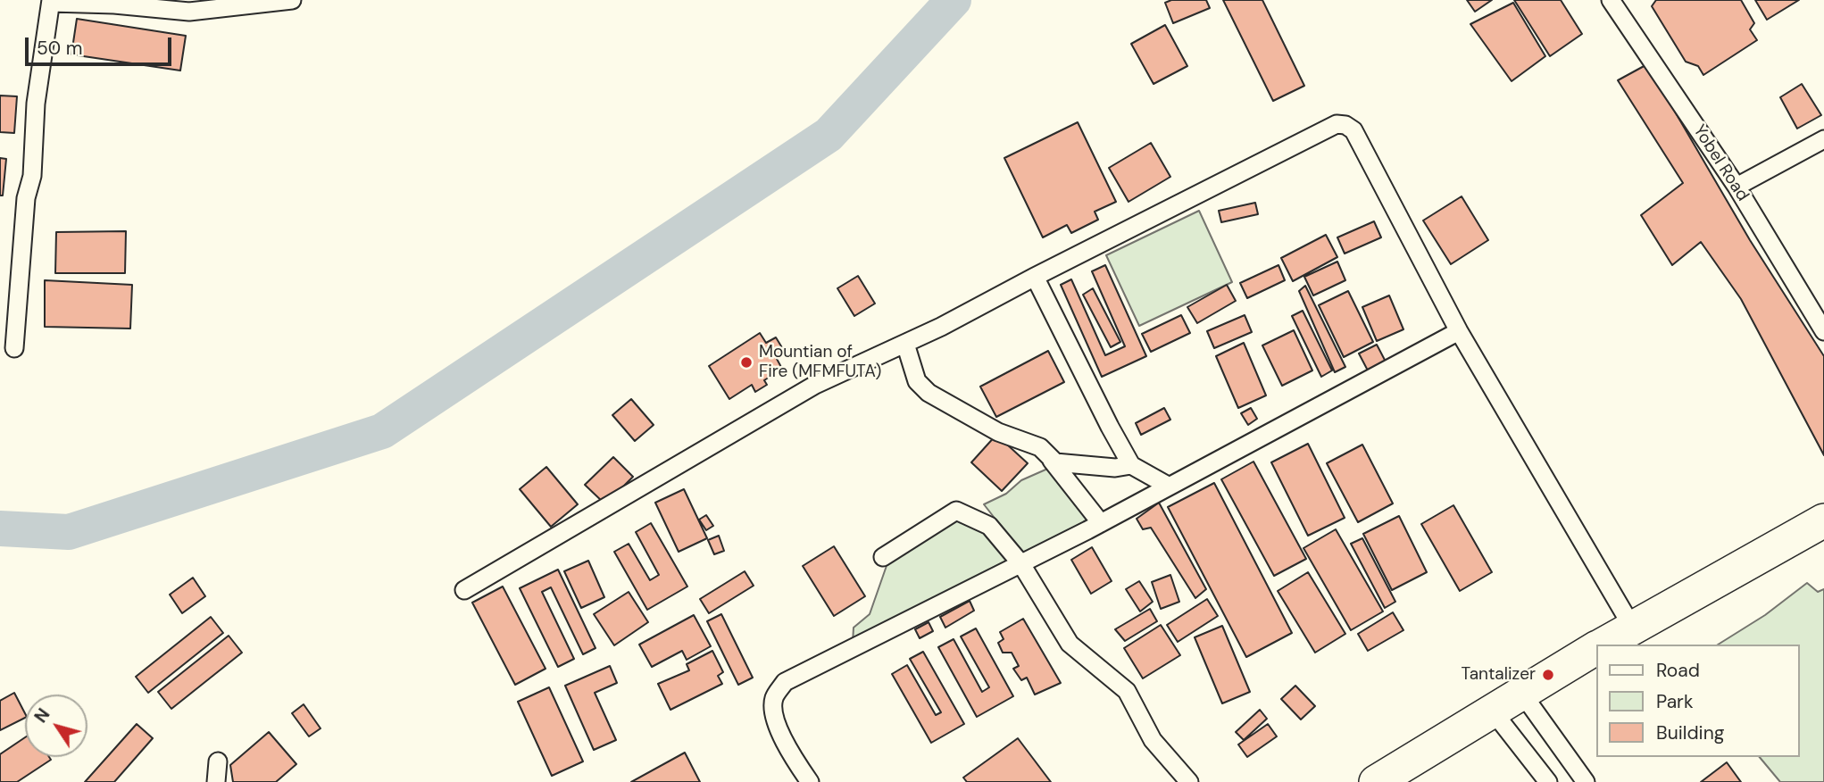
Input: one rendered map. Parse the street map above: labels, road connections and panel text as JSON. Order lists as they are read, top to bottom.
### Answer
{
  "streets": {
    "street": ["Yobel Road"]
  },
  "places": ["Mountian of Fire (MFMFUTA)", "Tantalizer"],
  "legend": ["Road", "Park", "Building"],
  "scale_bar": "50 m",
  "north": "top left"
}
